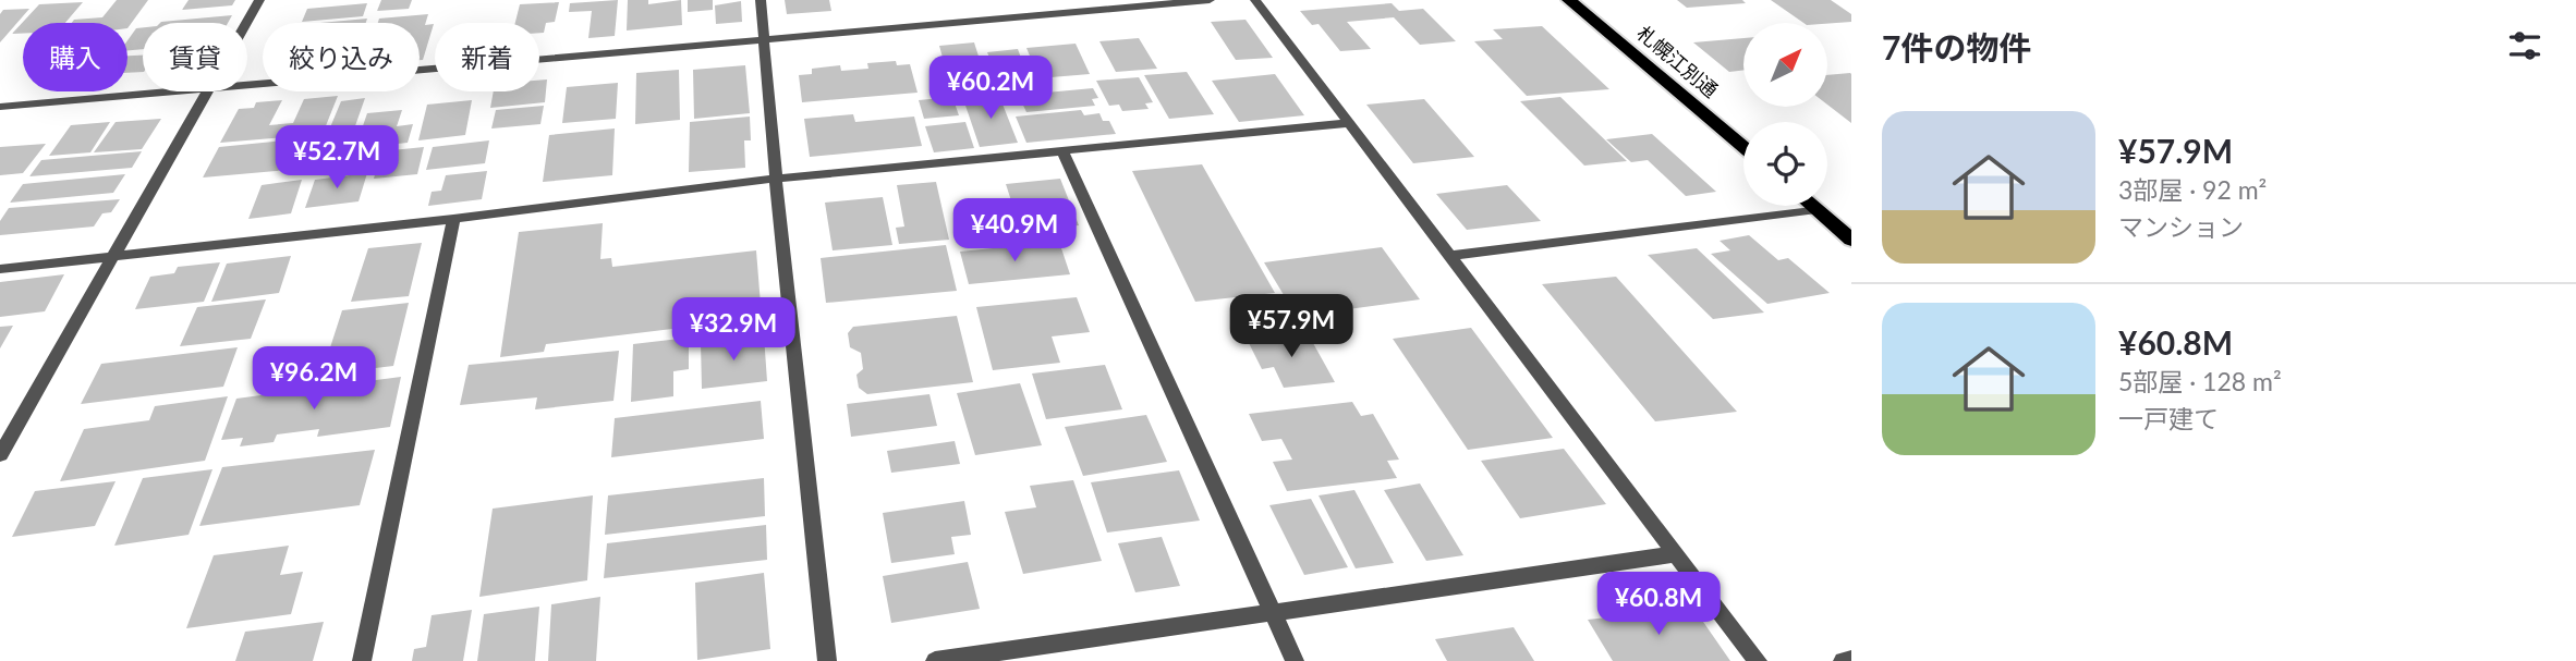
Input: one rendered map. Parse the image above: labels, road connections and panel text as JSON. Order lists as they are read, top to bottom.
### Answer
{
  "streets": {
    "highway": ["札幌江別通"]
  },
  "north": "top right",
  "page": {
    "heading": "7件の物件",
    "chip": [
      "購入",
      "賃貸",
      "絞り込み",
      "新着"
    ],
    "price": [
      "¥60.2M",
      "¥52.7M",
      "¥40.9M",
      "¥57.9M",
      "¥32.9M",
      "¥96.2M",
      "¥60.8M"
    ],
    "list": [
      {
        "name": "¥57.9M",
        "note": "3部屋 · 92 m² · マンション"
      },
      {
        "name": "¥60.8M",
        "note": "5部屋 · 128 m² · 一戸建て"
      }
    ]
  }
}
